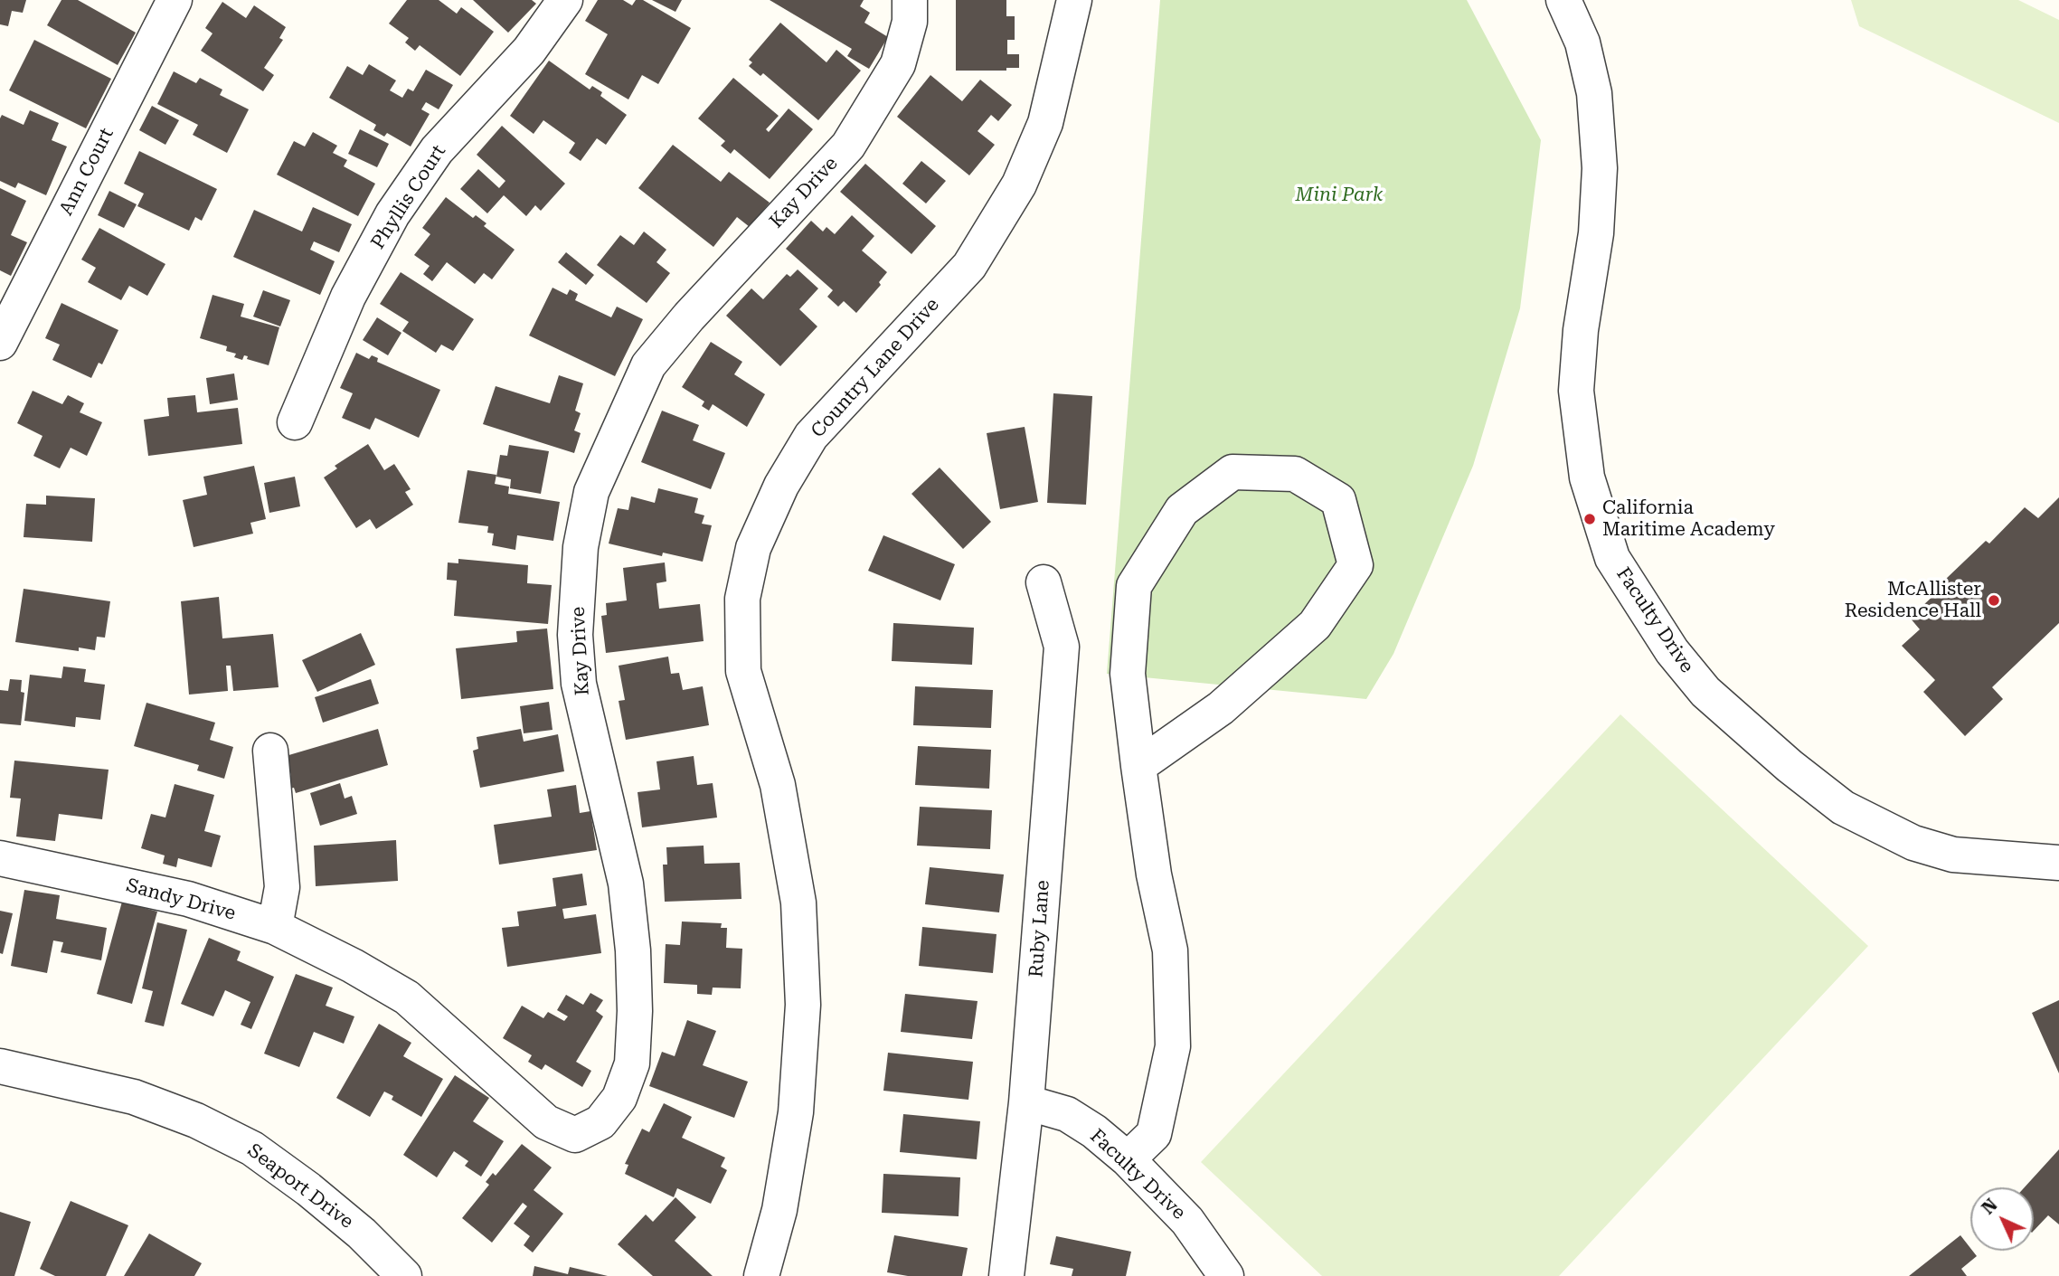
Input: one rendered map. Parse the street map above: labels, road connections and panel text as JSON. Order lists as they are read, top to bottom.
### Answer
{
  "streets": {
    "street": [
      "Ann Court",
      "Kay Drive",
      "Phyllis Court",
      "Country Lane Drive",
      "Faculty Drive",
      "Sandy Drive",
      "Ruby Lane",
      "Seaport Drive"
    ]
  },
  "crossings": [
    ["Kay Drive", "Sandy Drive"],
    ["Faculty Drive", "Ruby Lane"]
  ],
  "parks": ["Mini Park"],
  "places": ["California Maritime Academy", "McAllister Residence Hall"],
  "north": "top left"
}
